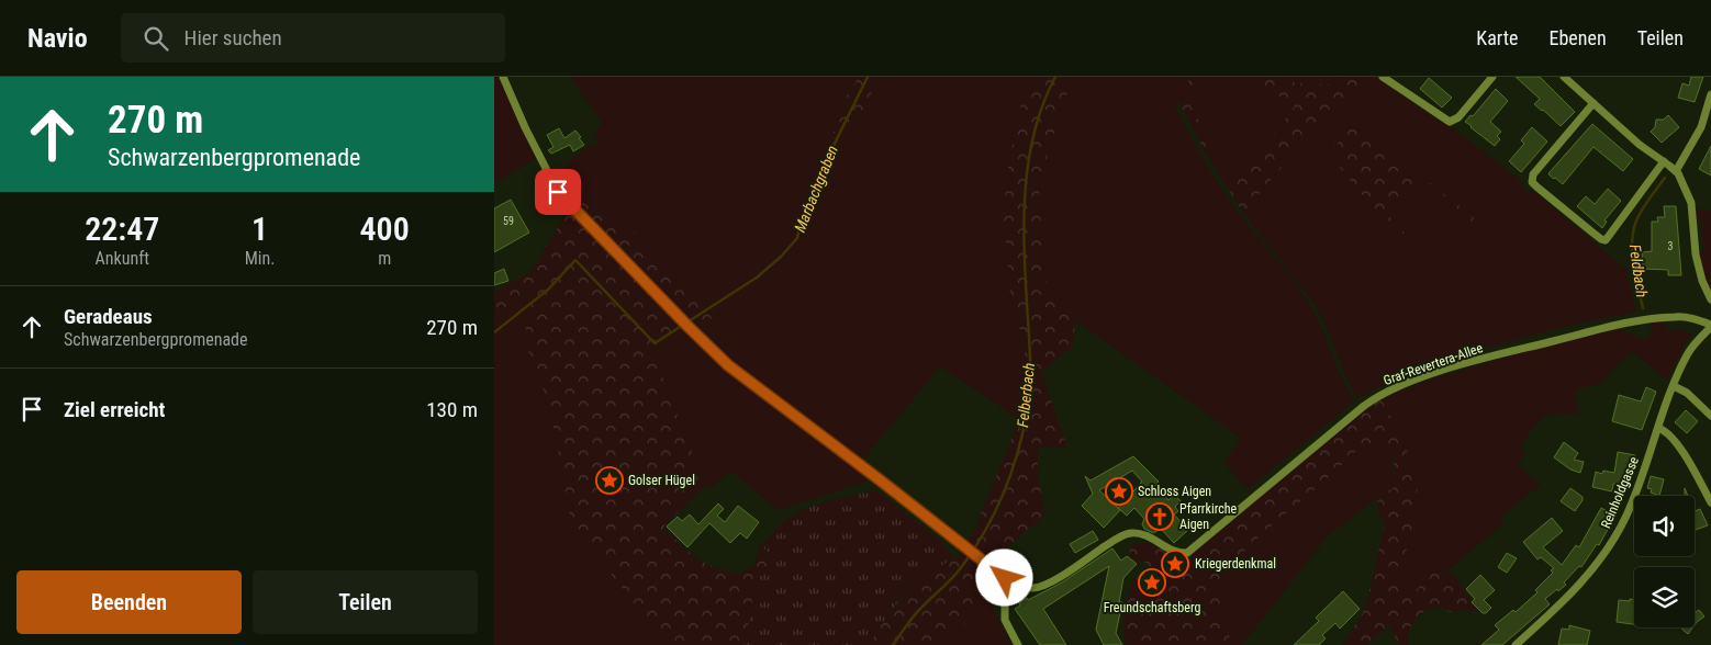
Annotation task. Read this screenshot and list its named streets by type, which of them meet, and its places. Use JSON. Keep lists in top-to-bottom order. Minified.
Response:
{"streets":{"street":["Graf-Revertera-Allee","Reinholdgasse"]},"crossings":[["Graf-Revertera-Allee","Reinholdgasse"]],"water":["Marbachgraben","Feldbach","Felberbach"],"places":{"place":["Golser Hügel","Schloss Aigen","Kriegerdenkmal","Freundschaftsberg"],"church":["Pfarrkirche Aigen"]},"house_numbers":["59","3"],"page":{"header":"Navio","search":"Hier suchen","nav":["Karte","Ebenen","Teilen"],"turn":["270 m","Schwarzenbergpromenade"],"eta":["22:47","Ankunft","1","Min.","400","m"],"list":[{"name":"Geradeaus","note":"Schwarzenbergpromenade","value":"270 m"},{"name":"Ziel erreicht","value":"130 m"}],"buttons":["Beenden","Teilen"]}}
